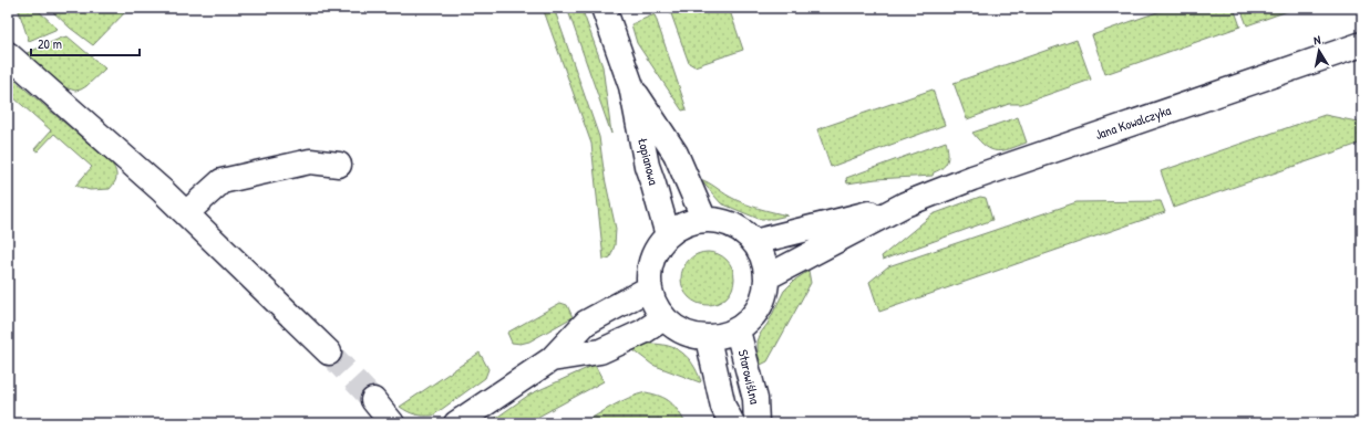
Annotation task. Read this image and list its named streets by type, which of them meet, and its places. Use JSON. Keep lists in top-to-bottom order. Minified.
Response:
{"streets":{"street":["Jana Kowalczyka","Łopianowa","Starowiślna"]},"crossings":[["Jana Kowalczyka","Łopianowa"],["Jana Kowalczyka","Starowiślna"],["Łopianowa","Starowiślna"]],"scale_bar":"20 m","north":"top"}
